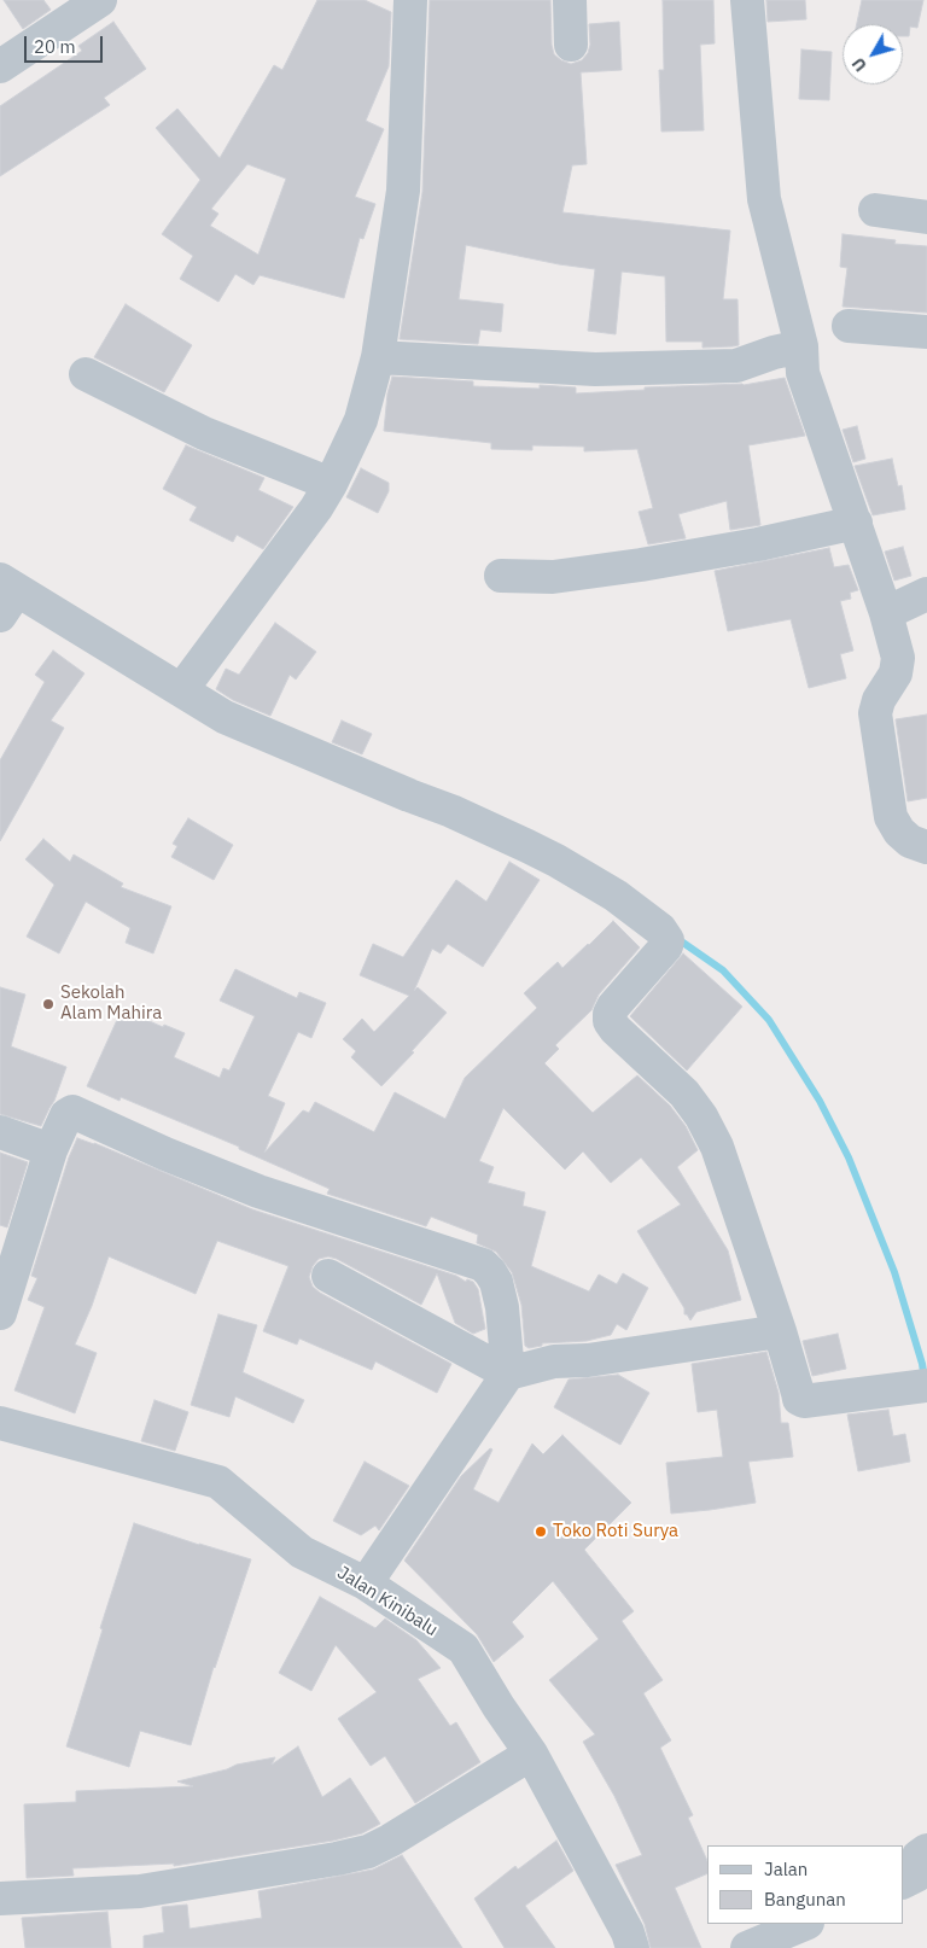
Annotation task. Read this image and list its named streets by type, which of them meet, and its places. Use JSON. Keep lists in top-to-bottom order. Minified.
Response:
{"streets":{"street":["Jalan Kinibalu"]},"places":["Sekolah Alam Mahira","Toko Roti Surya"],"legend":["Jalan","Bangunan"],"scale_bar":"20 m","north":"bottom left"}
